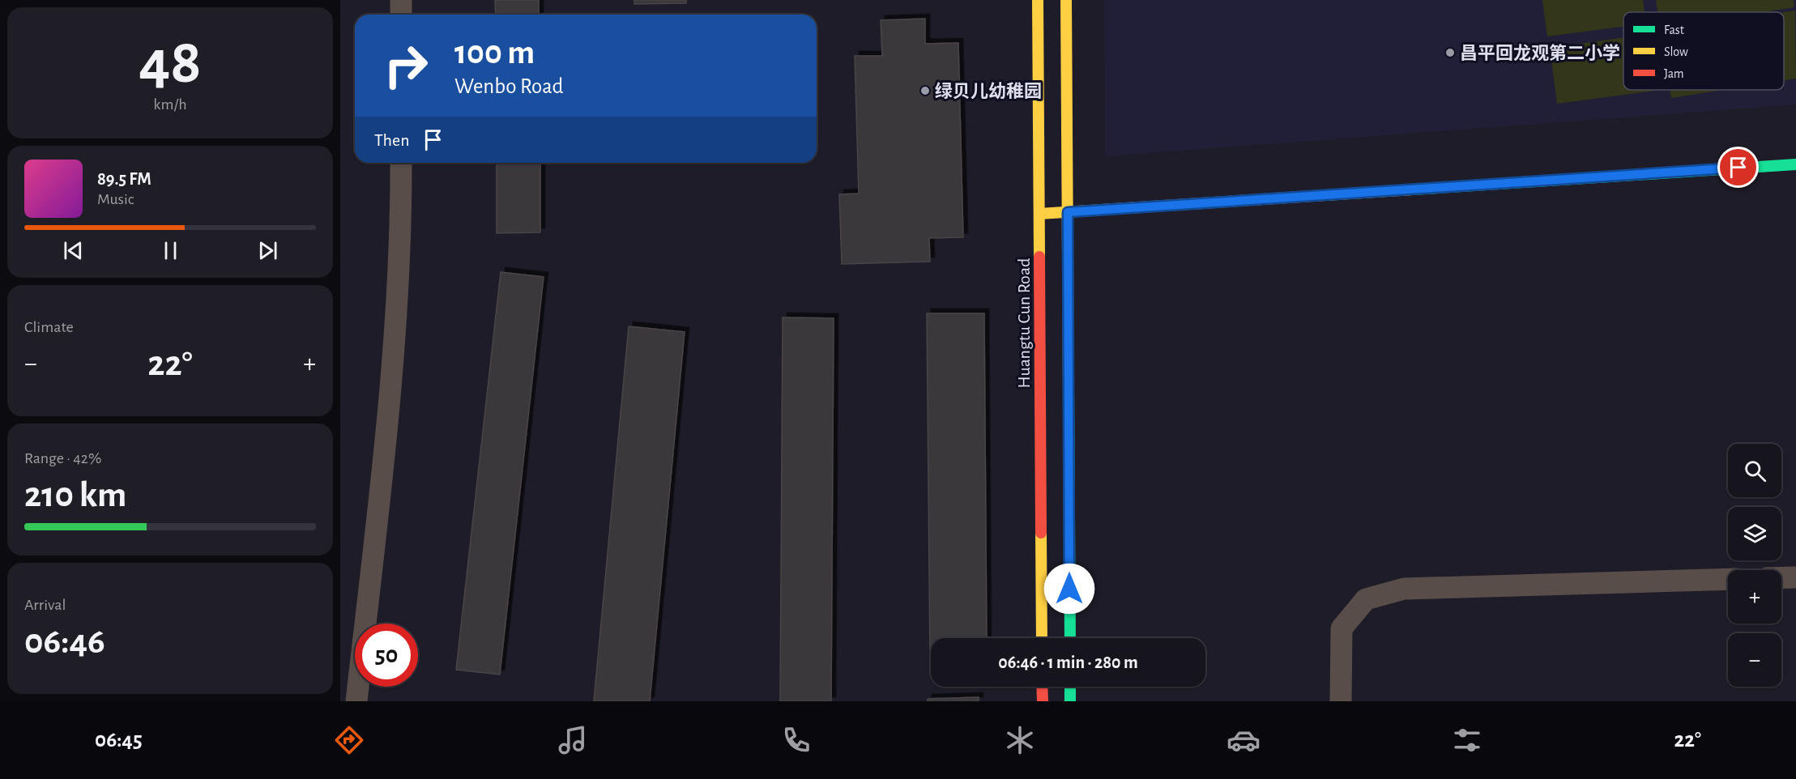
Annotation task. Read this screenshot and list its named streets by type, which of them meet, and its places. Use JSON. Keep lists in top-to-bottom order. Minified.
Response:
{"streets":{"main road":["Huangtu Cun Road"]},"places":["昌平回龙观第二小学","绿贝儿幼稚园"],"legend":["Fast","Slow","Jam"],"page":{"tile":[["48","km/h"],"Climate",["Range · 42%","210 km"],["Arrival","06:46"]],"turn":["100 m","Wenbo Road"],"then":"Then","song":["89.5 FM","Music"],"heat":["−","22°","+"],"map_buttons":["+","−"],"limit":"50","trip":"06:46 · 1 min · 280 m","tabs":["06:45","22°"]}}
